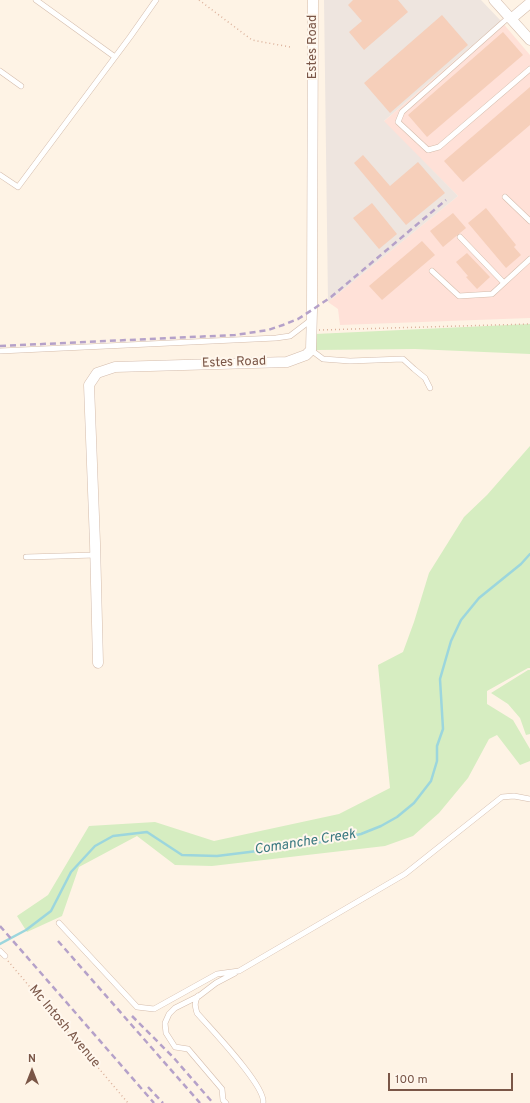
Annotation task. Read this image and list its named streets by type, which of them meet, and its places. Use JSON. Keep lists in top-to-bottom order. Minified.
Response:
{"streets":{"street":["Estes Road"],"path":["Mc Intosh Avenue"]},"water":["Comanche Creek"],"scale_bar":"100 m","north":"top"}
